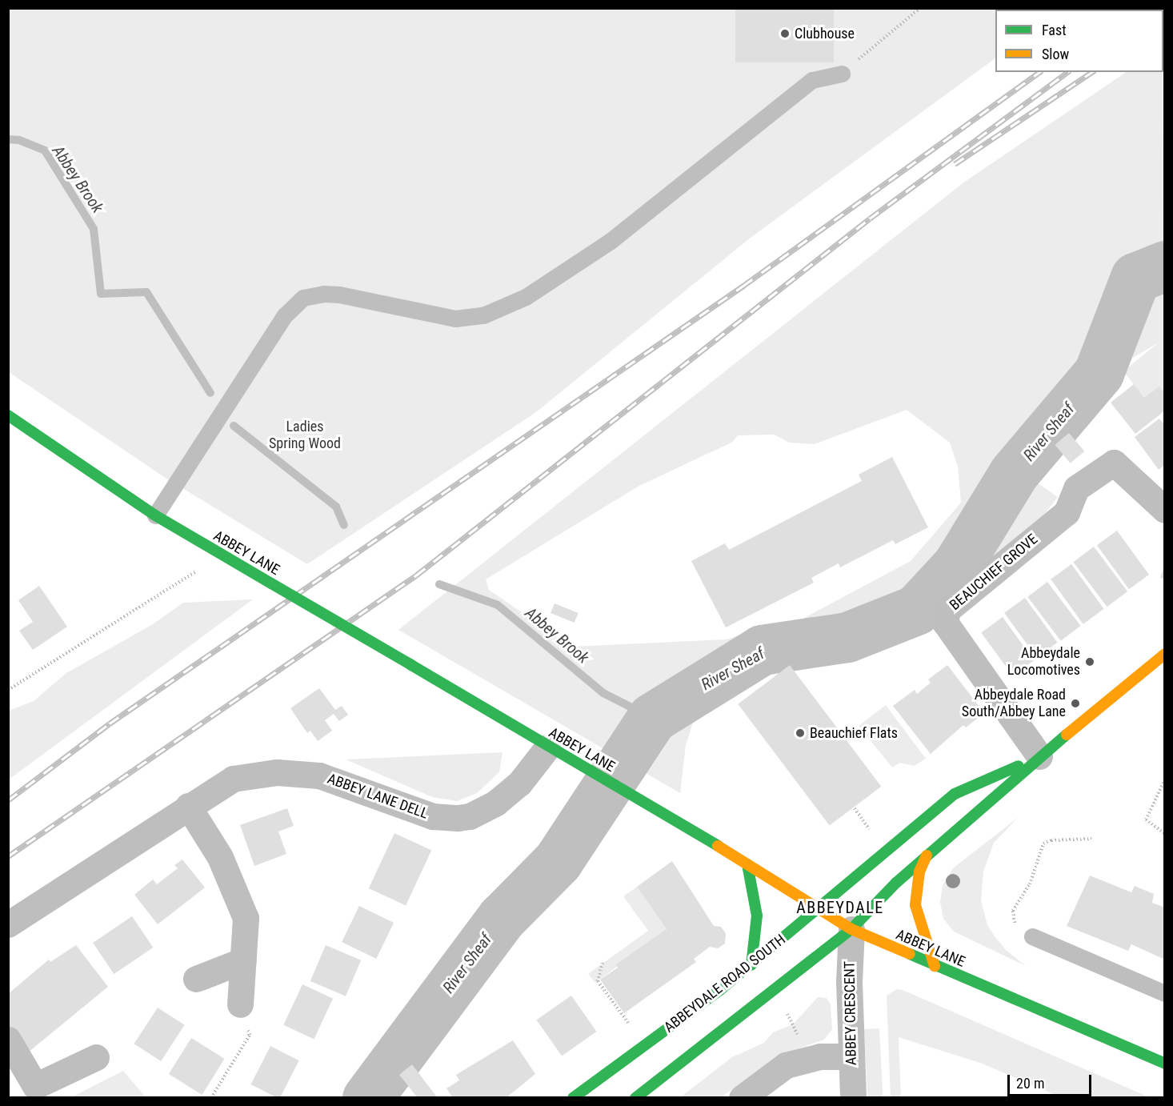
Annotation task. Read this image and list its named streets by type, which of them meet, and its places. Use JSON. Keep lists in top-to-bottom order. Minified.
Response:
{"streets":{"main road":["ABBEY LANE","ABBEYDALE ROAD SOUTH"],"street":["BEAUCHIEF GROVE","ABBEY LANE DELL","ABBEY CRESCENT"]},"crossings":[["ABBEY LANE","ABBEY LANE DELL"],["ABBEY LANE","ABBEYDALE ROAD SOUTH"],["ABBEY LANE","ABBEY CRESCENT"],["BEAUCHIEF GROVE","ABBEYDALE ROAD SOUTH"],["ABBEYDALE ROAD SOUTH","ABBEY CRESCENT"]],"districts":["ABBEYDALE"],"water":["Abbey Brook","River Sheaf"],"parks":["Ladies Spring Wood"],"places":["Clubhouse","Abbeydale Locomotives","Abbeydale Road South/Abbey Lane","Beauchief Flats"],"legend":["Fast","Slow"],"scale_bar":"20 m"}
